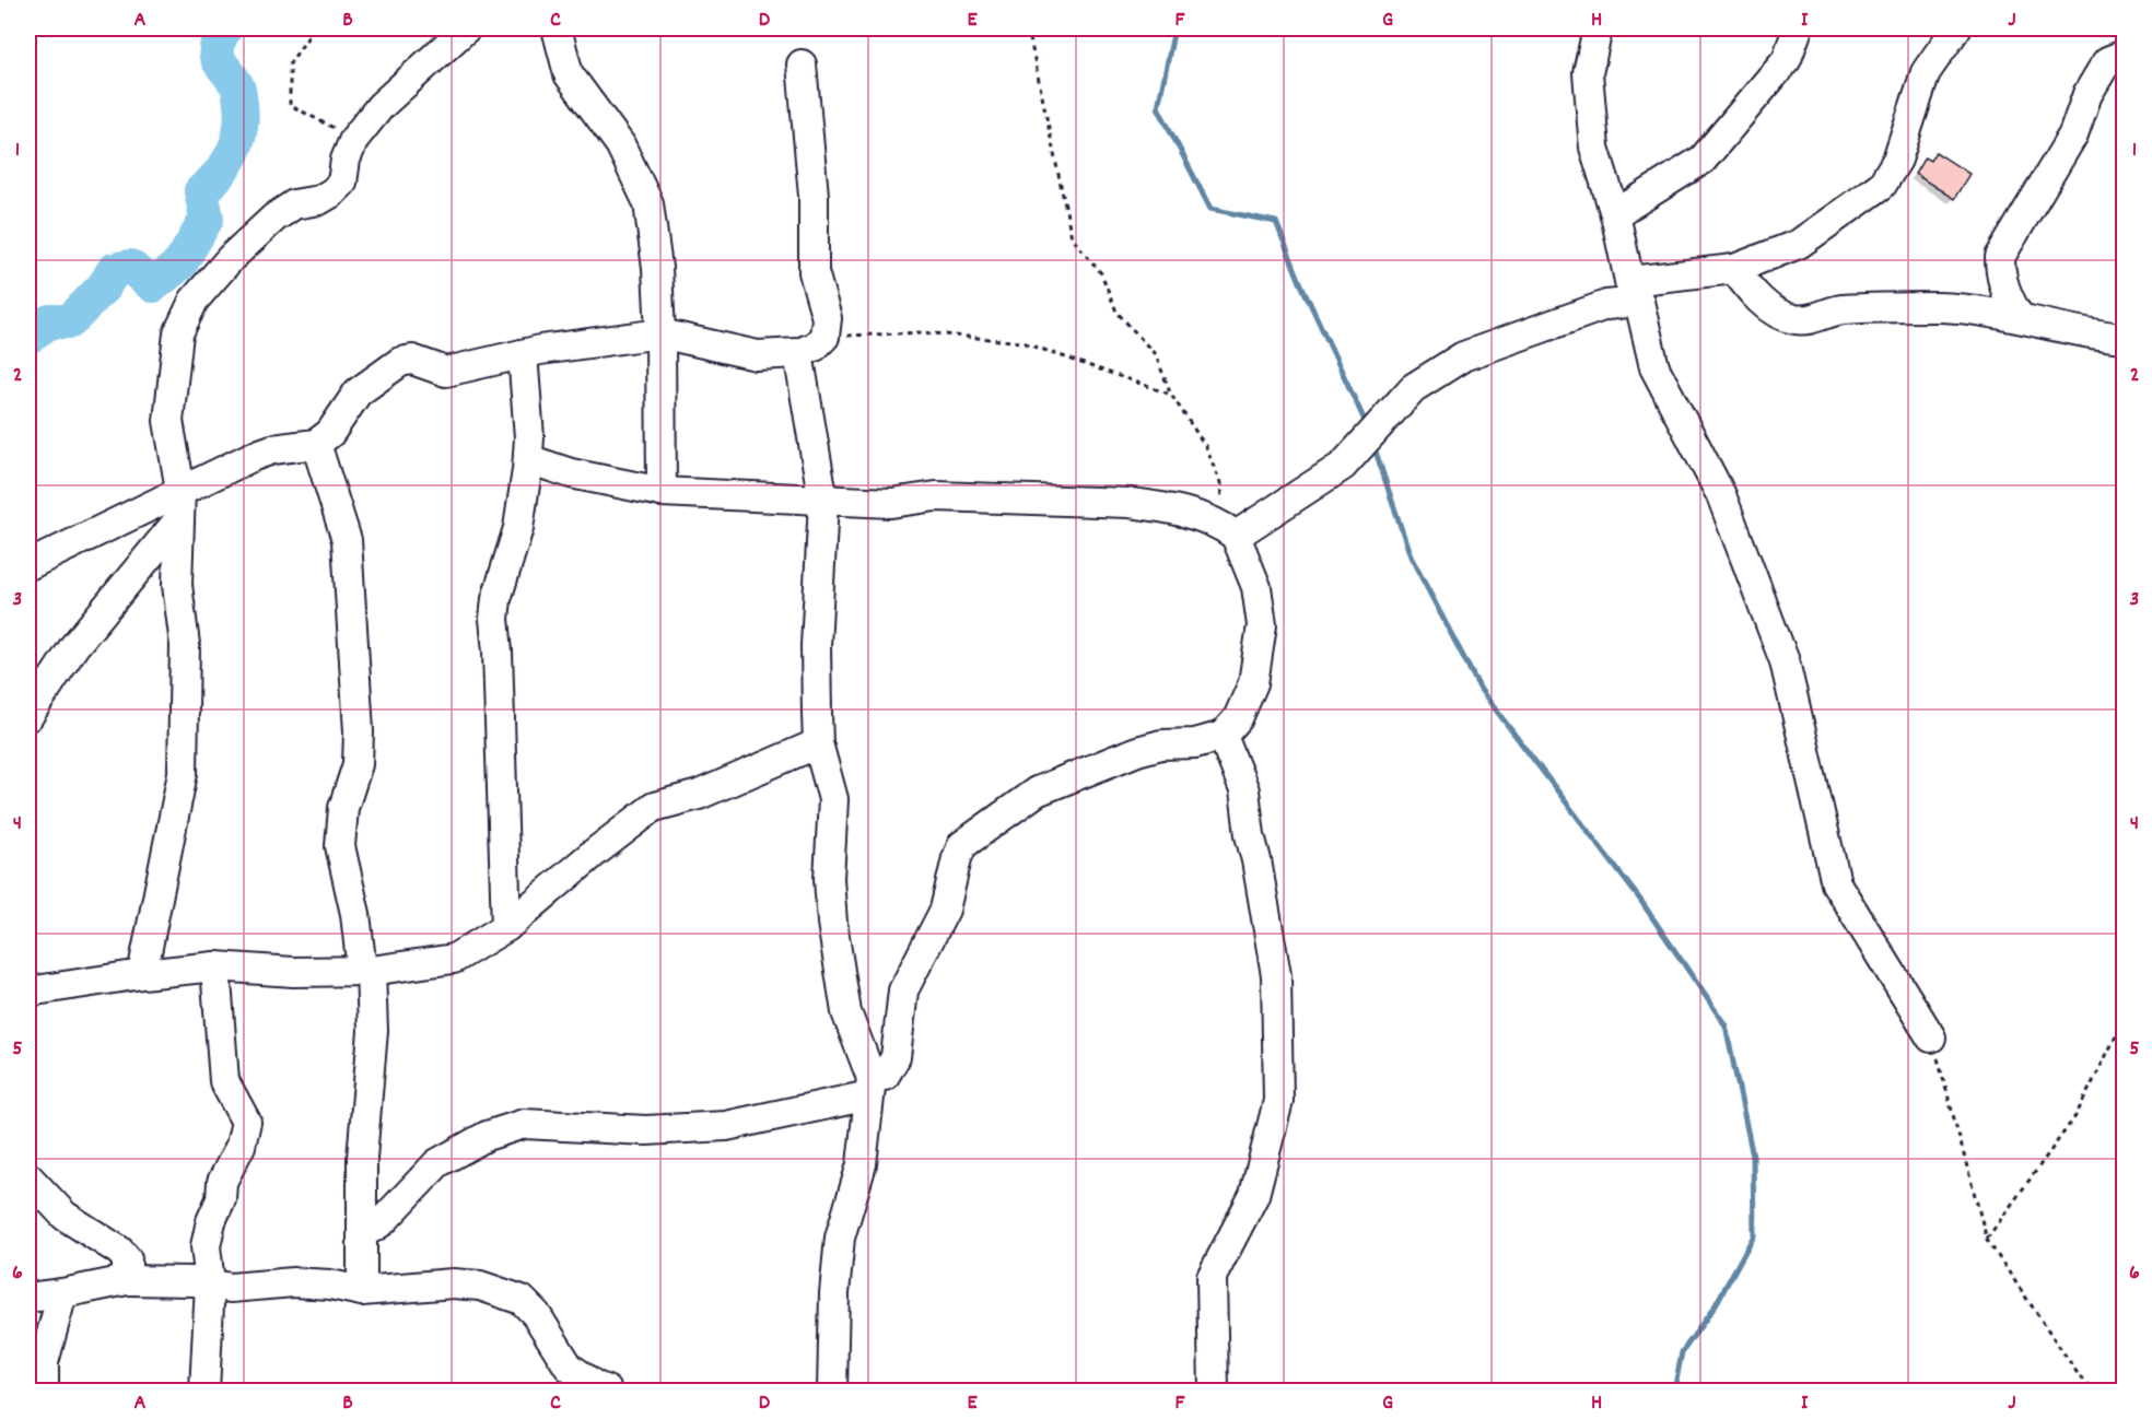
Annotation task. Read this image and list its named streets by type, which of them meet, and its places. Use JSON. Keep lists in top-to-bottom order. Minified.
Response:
{"grid":{"columns":["A","B","C","D","E","F","G","H","I","J"],"rows":["1","2","3","4","5","6"]}}
